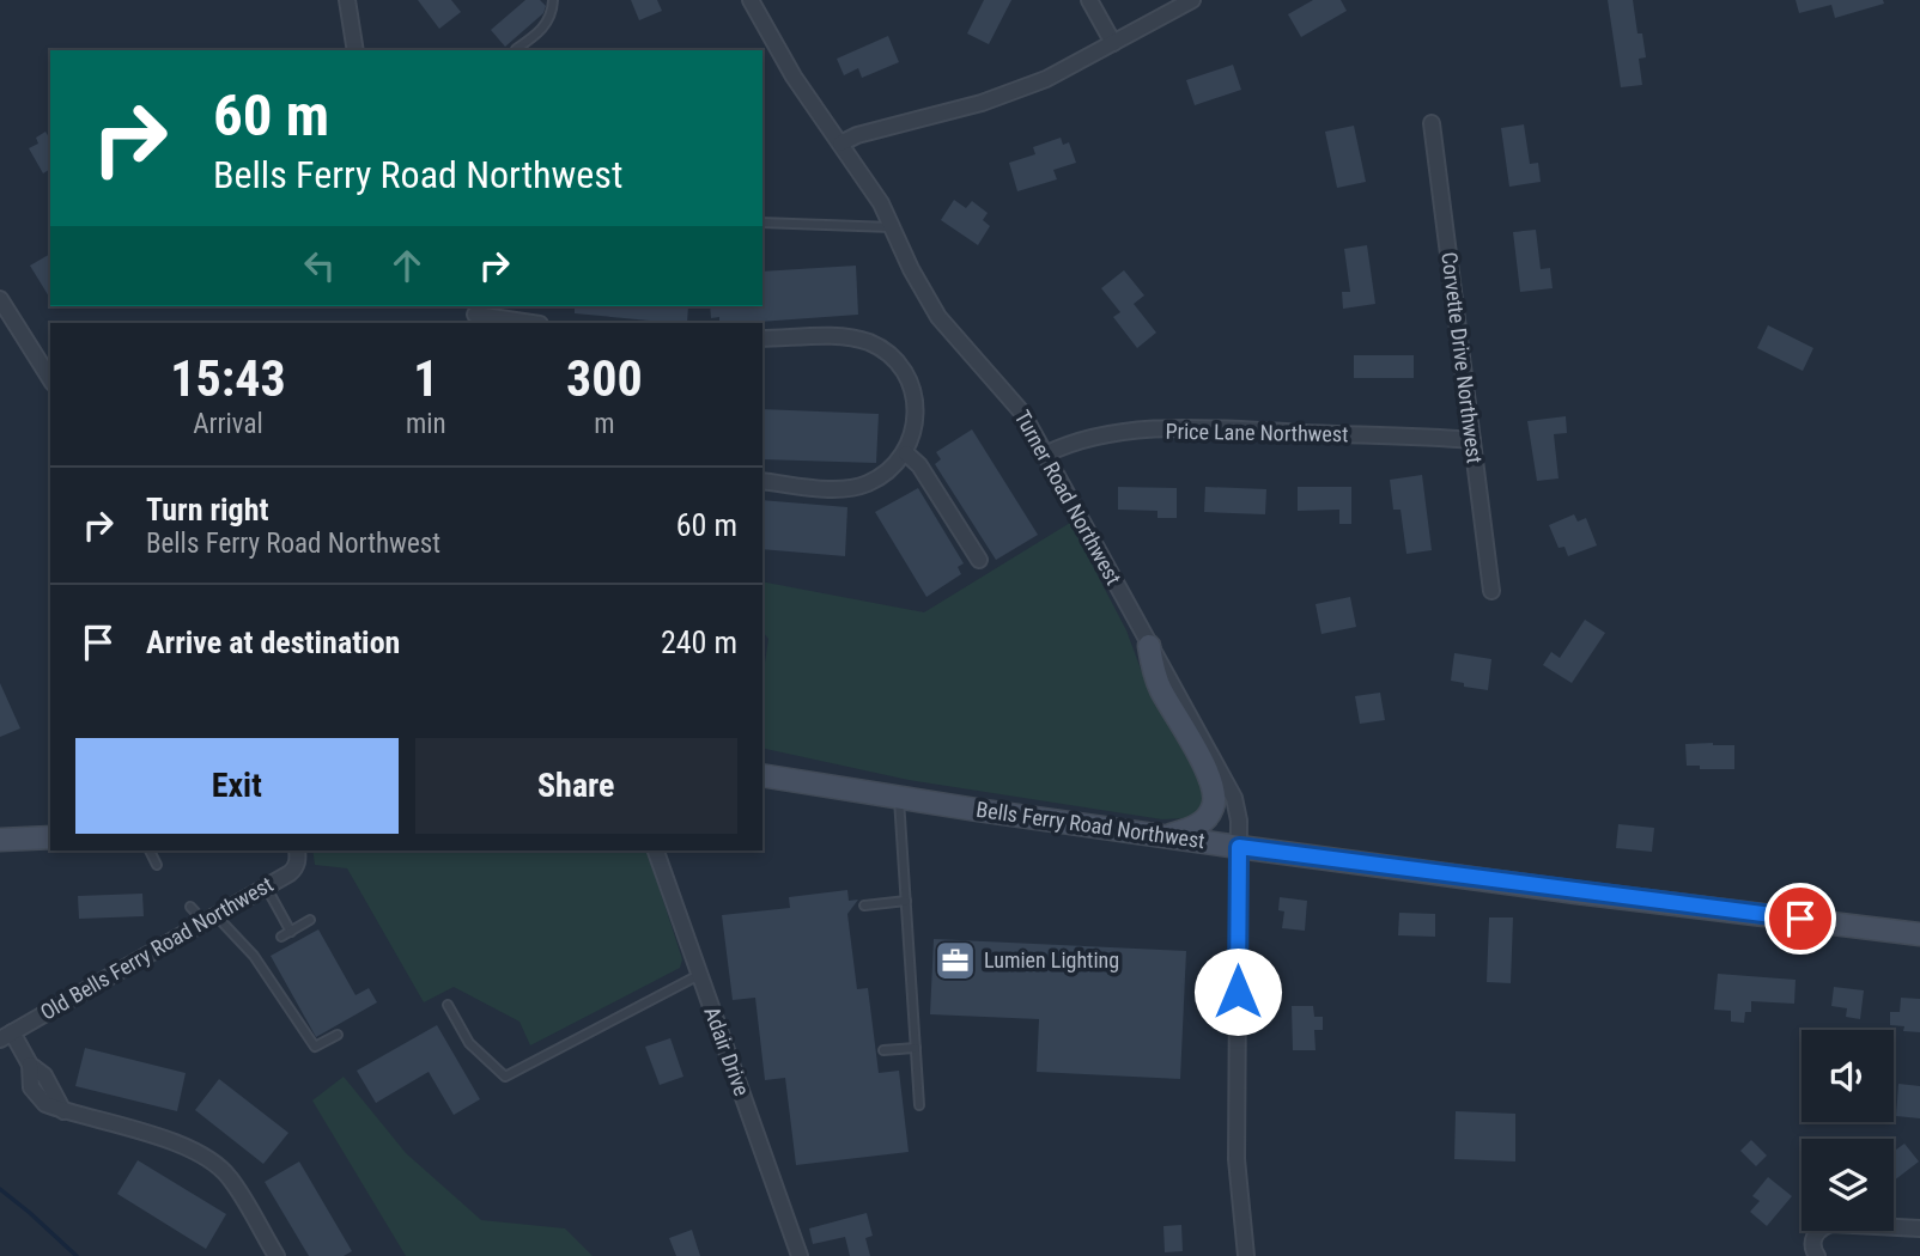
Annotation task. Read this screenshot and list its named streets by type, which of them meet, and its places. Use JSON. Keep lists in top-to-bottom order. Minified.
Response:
{"streets":{"main road":["Bells Ferry Road Northwest"],"street":["Corvette Drive Northwest","Price Lane Northwest","Turner Road Northwest","Old Bells Ferry Road Northwest","Adair Drive"]},"crossings":[["Corvette Drive Northwest","Price Lane Northwest"],["Price Lane Northwest","Turner Road Northwest"],["Turner Road Northwest","Bells Ferry Road Northwest"]],"places":{"office":["Lumien Lighting"]},"page":{"turn":["60 m","Bells Ferry Road Northwest"],"eta":["15:43","Arrival","1","min","300","m"],"list":[{"name":"Turn right","note":"Bells Ferry Road Northwest","value":"60 m"},{"name":"Arrive at destination","value":"240 m"}],"buttons":["Exit","Share"]}}
